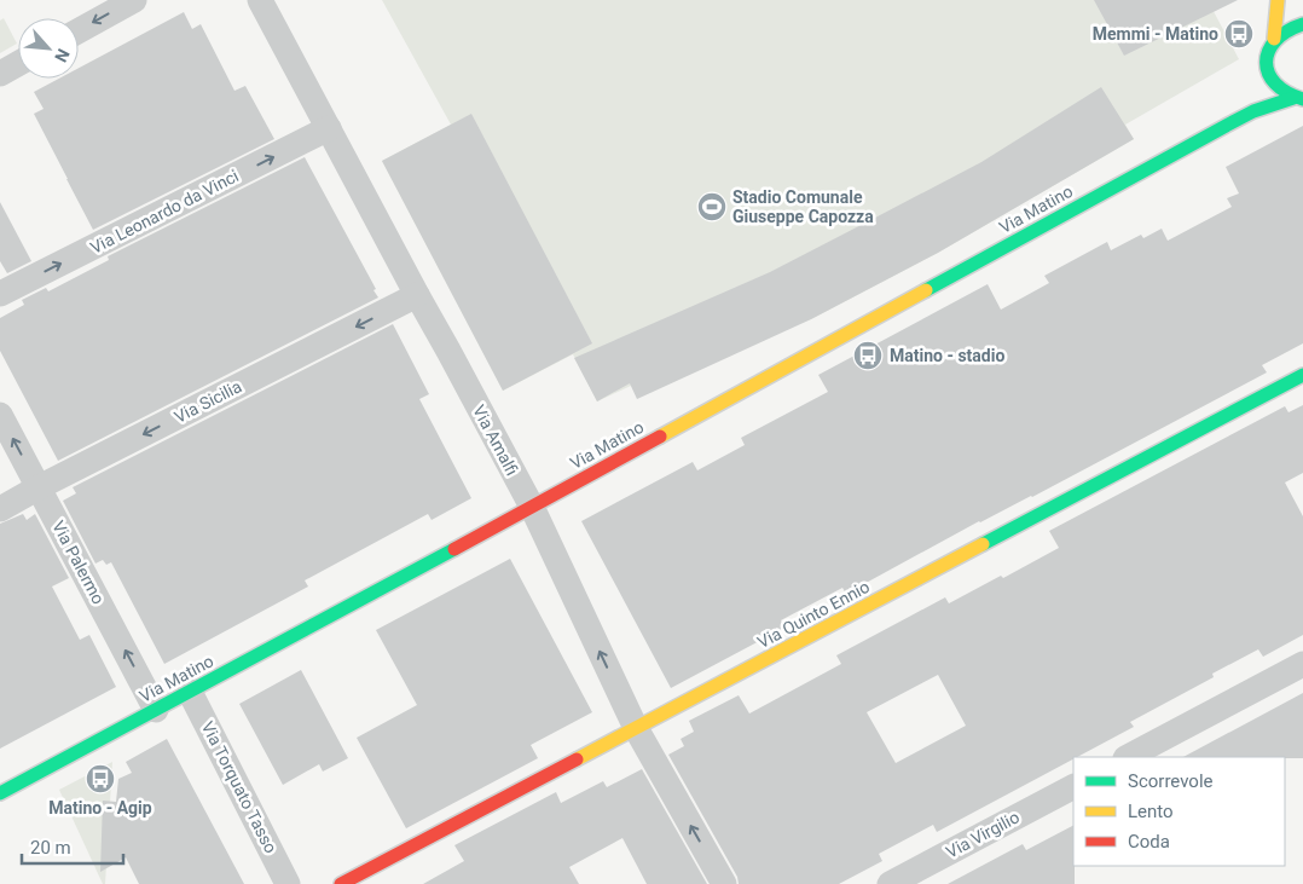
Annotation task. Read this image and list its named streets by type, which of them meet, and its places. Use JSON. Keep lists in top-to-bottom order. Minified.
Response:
{"streets":{"street":["Via Matino","Via Leonardo da Vinci","Via Sicilia","Via Amalfi","Via Palermo","Via Quinto Ennio","Via Torquato Tasso","Via Virgilio"]},"crossings":[["Via Matino","Via Amalfi"],["Via Matino","Via Palermo"],["Via Matino","Via Torquato Tasso"],["Via Leonardo da Vinci","Via Amalfi"],["Via Sicilia","Via Amalfi"],["Via Sicilia","Via Palermo"],["Via Amalfi","Via Quinto Ennio"]],"one_way":["Via Leonardo da Vinci","Via Sicilia","Via Amalfi","Via Palermo"],"places":{"bus stop":["Memmi - Matino","Matino - stadio","Matino - Agip"],"sports":["Stadio Comunale Giuseppe Capozza"]},"legend":["Scorrevole","Lento","Coda"],"scale_bar":"20 m","north":"bottom right"}
